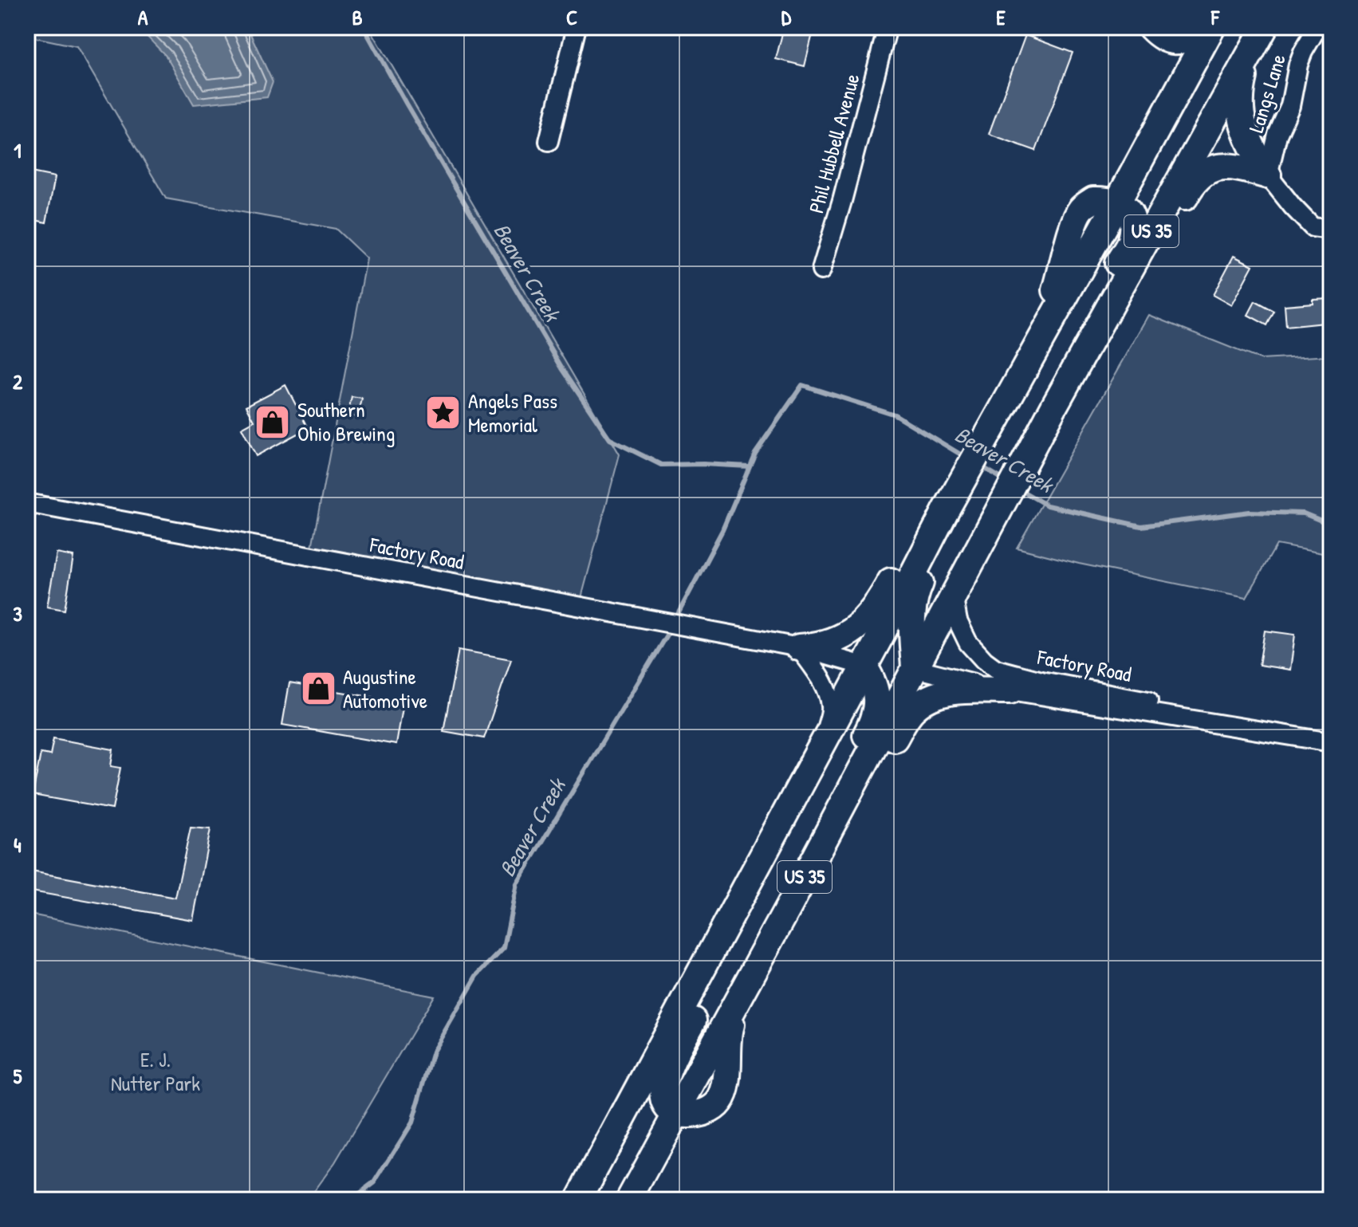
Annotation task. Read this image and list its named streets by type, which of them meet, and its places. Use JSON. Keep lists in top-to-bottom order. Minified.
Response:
{"streets":{"highway":["US 35"],"street":["Langs Lane","Phil Hubbell Avenue","Factory Road"]},"crossings":[["US 35","Factory Road"]],"water":["Beaver Creek"],"parks":["E. J. Nutter Park"],"places":{"place":["Angels Pass Memorial"],"shop":["Southern Ohio Brewing","Augustine Automotive"]},"grid":{"columns":["A","B","C","D","E","F"],"rows":["1","2","3","4","5"]}}
